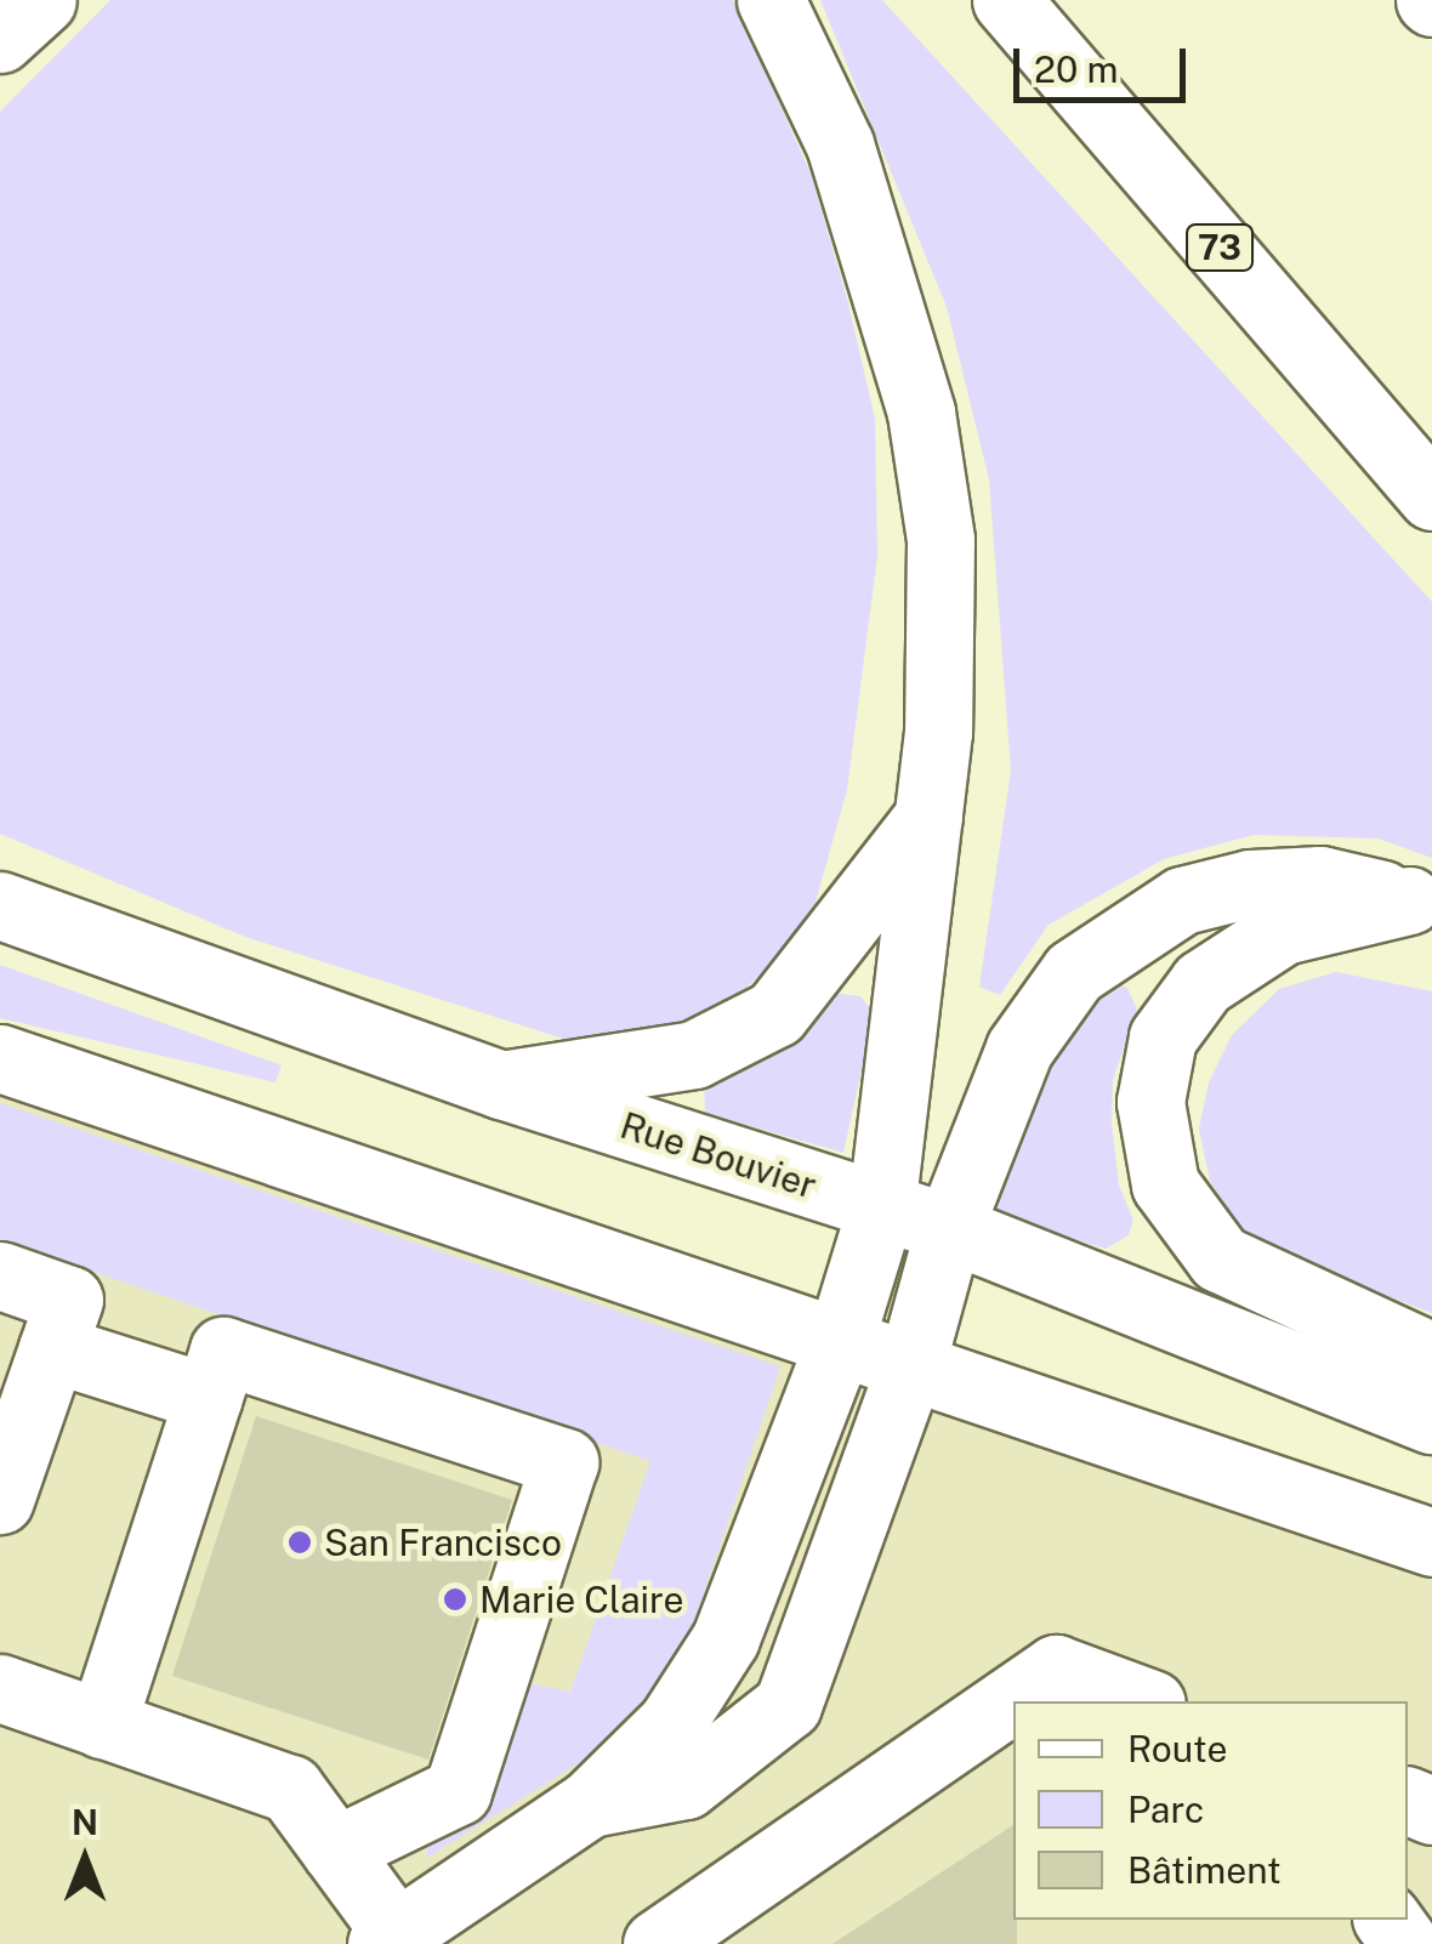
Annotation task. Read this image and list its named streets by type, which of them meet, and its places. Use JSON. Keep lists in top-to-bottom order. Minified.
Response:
{"streets":{"main road":["73","Rue Bouvier"]},"places":["San Francisco","Marie Claire"],"legend":["Route","Parc","Bâtiment"],"scale_bar":"20 m","north":"top"}
